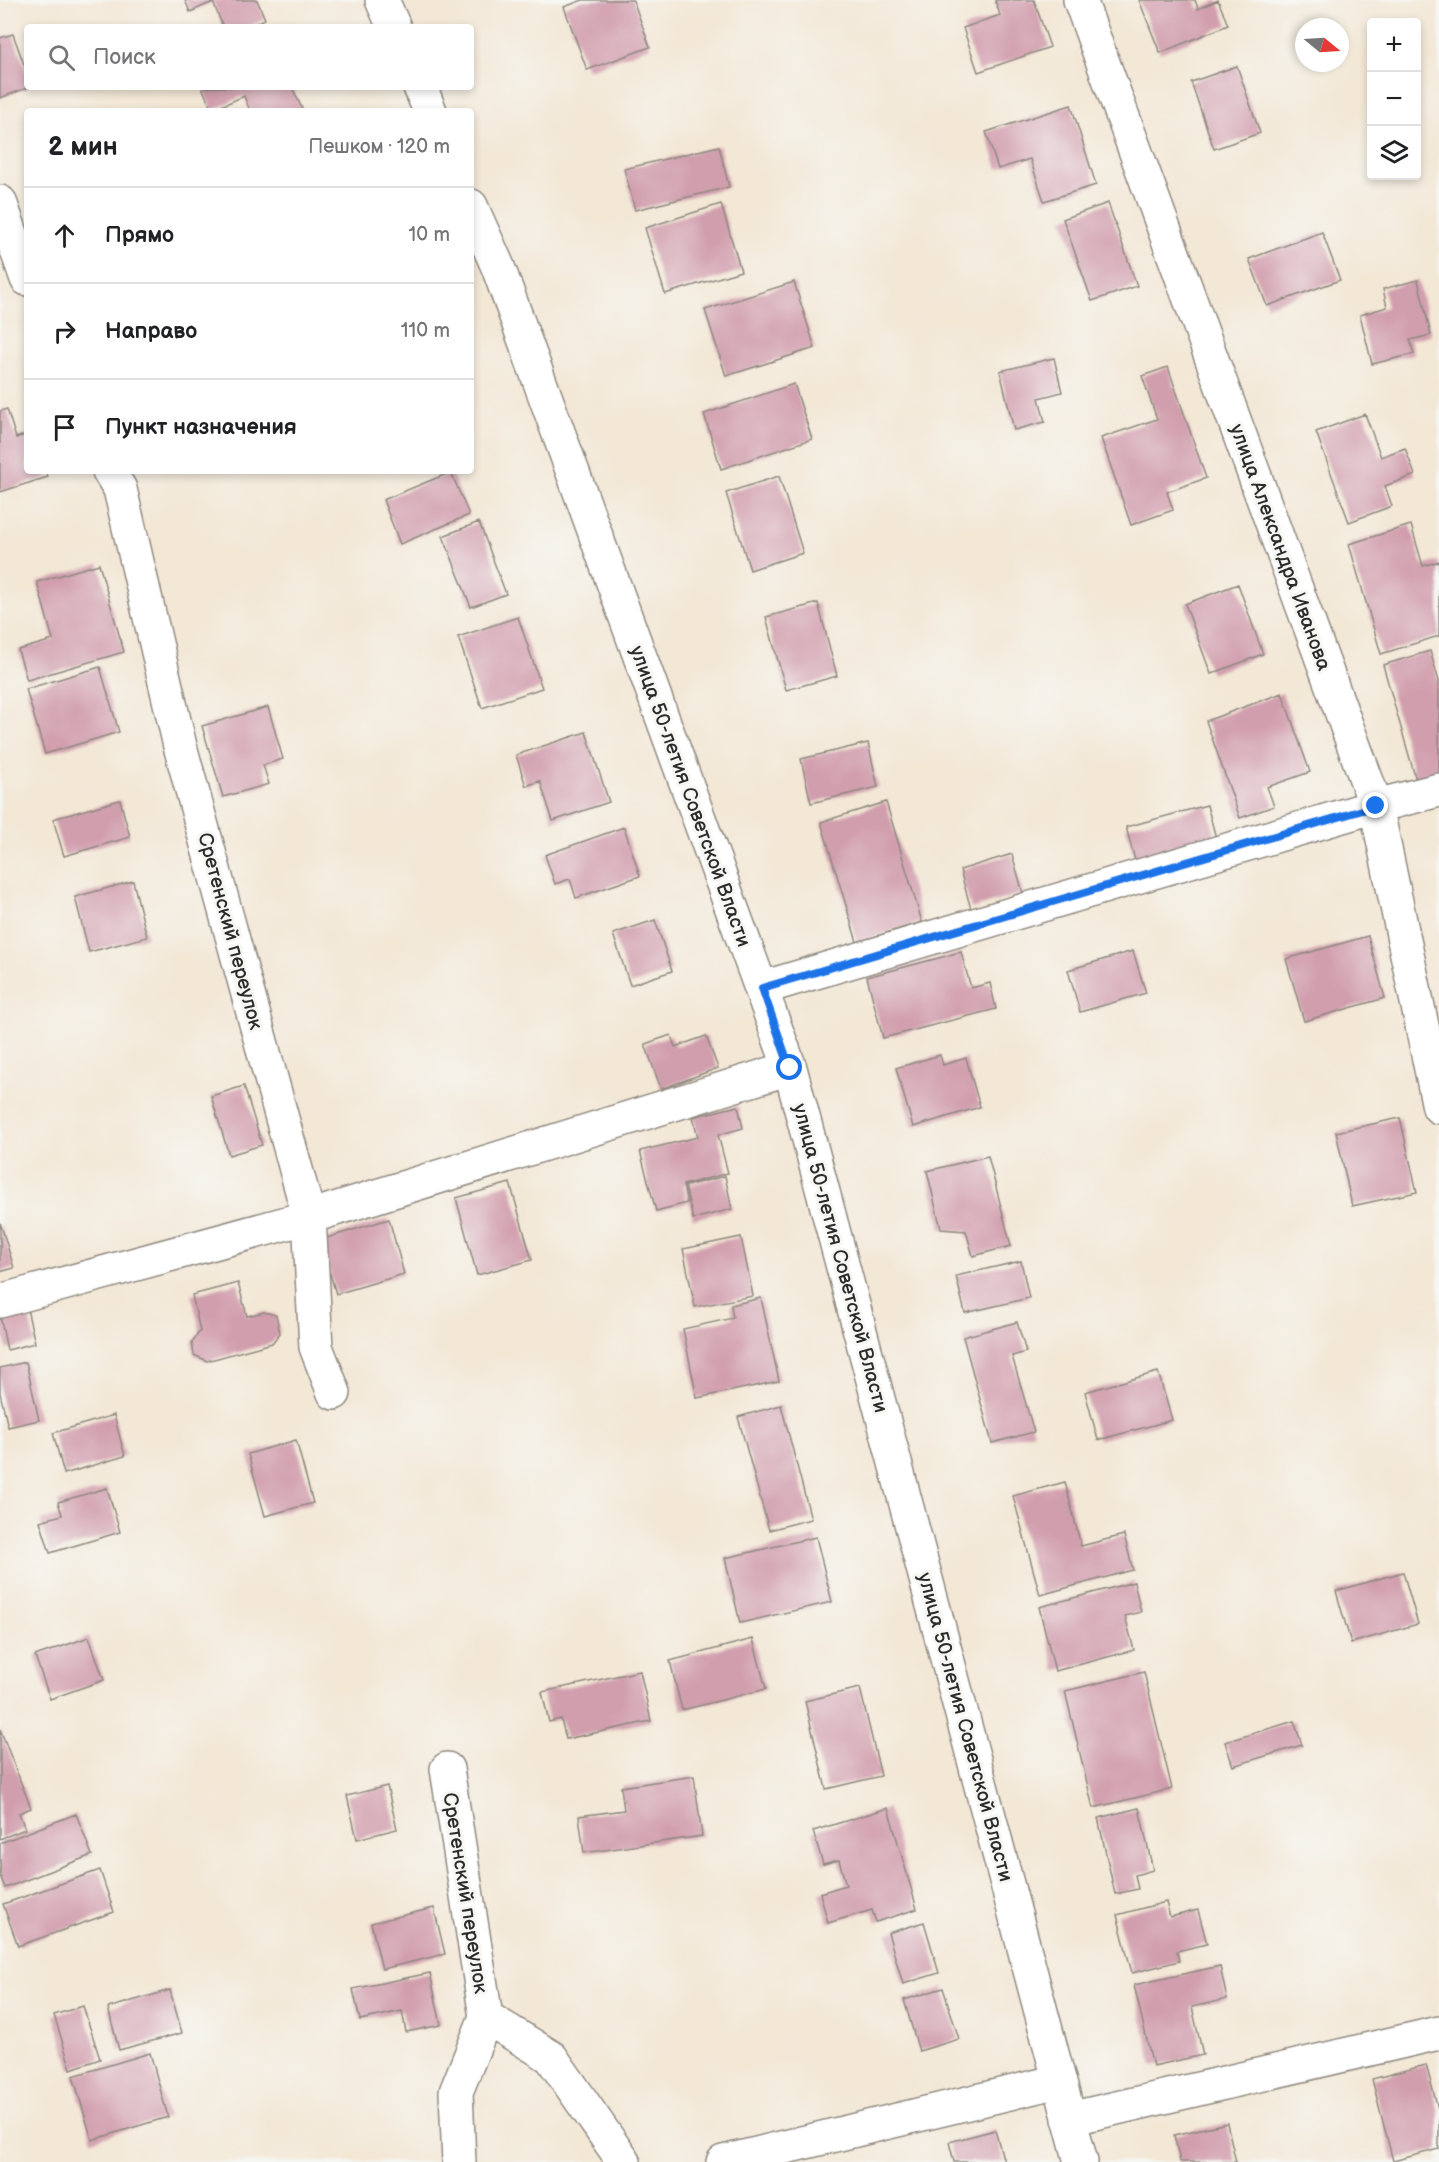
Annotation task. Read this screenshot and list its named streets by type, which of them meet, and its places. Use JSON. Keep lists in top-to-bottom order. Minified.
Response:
{"streets":{"street":["улица Александра Иванова","улица 50-летия Советской Власти","Сретенский переулок"]},"north":"right","page":{"map_buttons":["+","−"],"search":"Поиск","heading":["2 мин","Пешком · 120 m"],"list":[["Прямо","10 m"],["Направо","110 m"],"Пункт назначения"]}}
